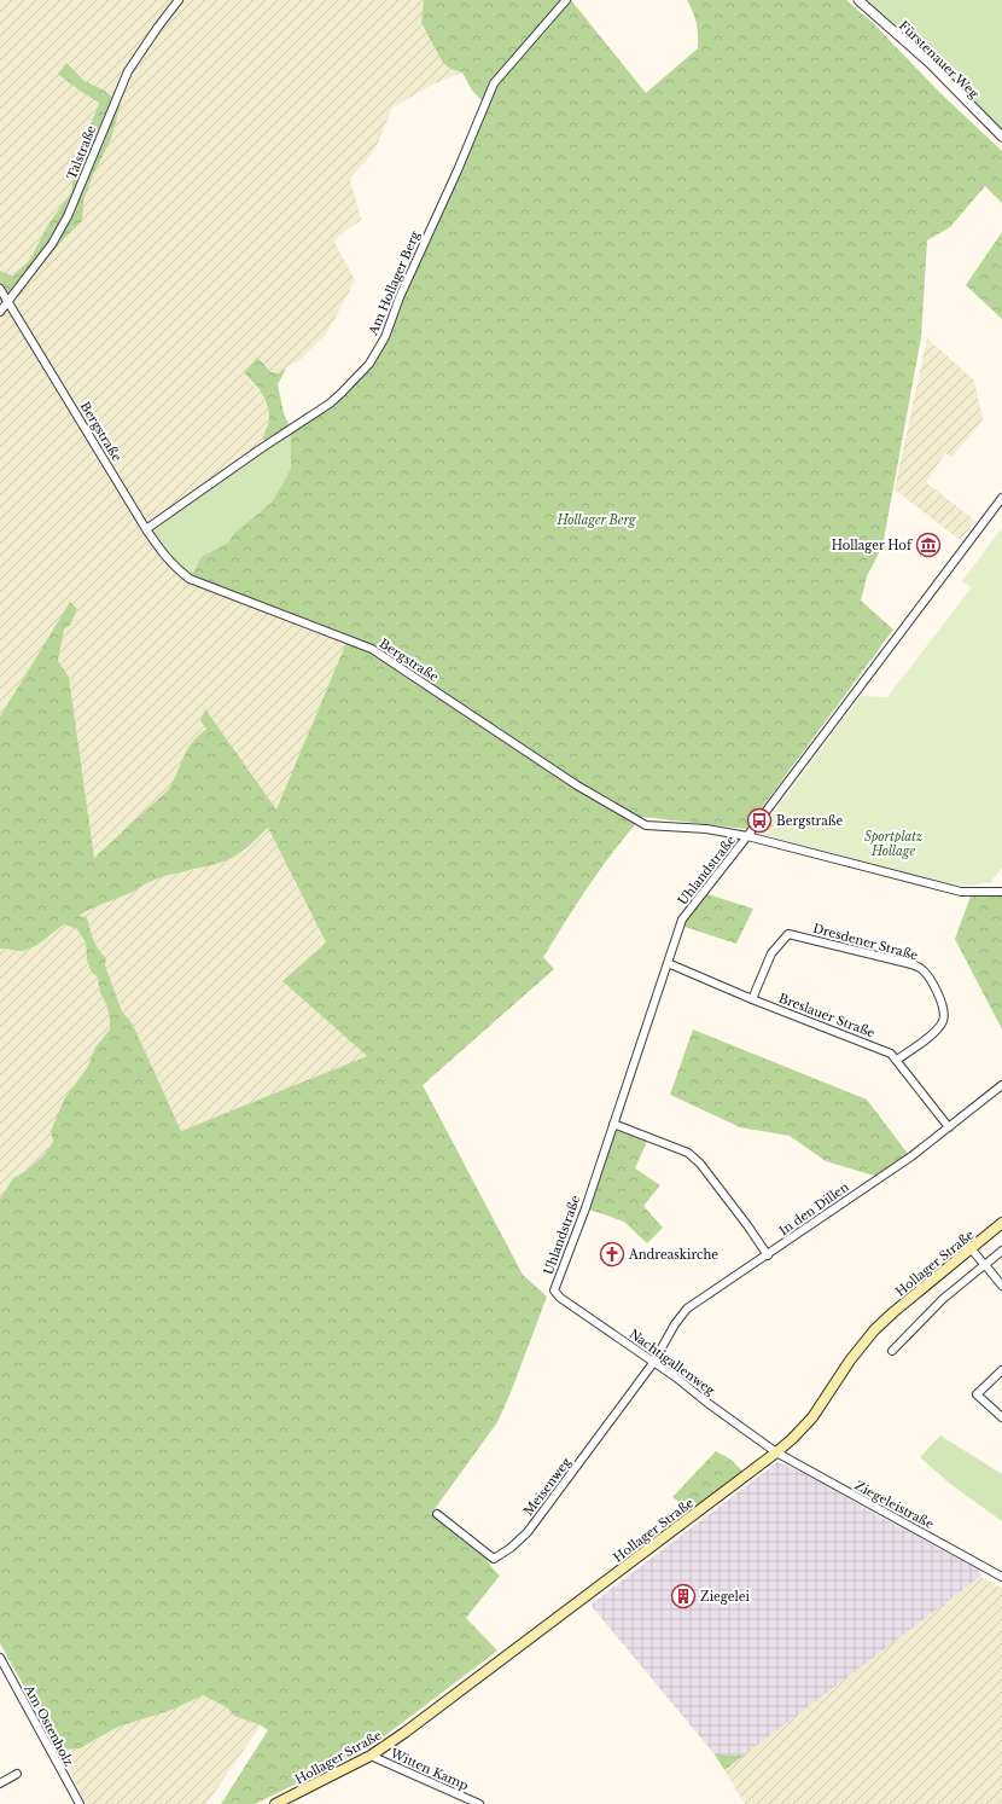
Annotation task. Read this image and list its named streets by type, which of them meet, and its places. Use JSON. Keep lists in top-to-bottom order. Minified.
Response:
{"streets":{"main road":["Hollager Straße"],"street":["Fürstenauer Weg","Talstraße","Am Hollager Berg","Bergstraße","Uhlandstraße","Dresdener Straße","Breslauer Straße","In den Dillen","Nachtigallenweg","Meisenweg","Ziegeleistraße","Am Ostenholz","Witten Kamp"]},"crossings":[["Talstraße","Bergstraße"],["Am Hollager Berg","Bergstraße"],["Bergstraße","Uhlandstraße"],["Uhlandstraße","Breslauer Straße"],["Uhlandstraße","Nachtigallenweg"],["Dresdener Straße","Breslauer Straße"],["Breslauer Straße","In den Dillen"],["In den Dillen","Nachtigallenweg"],["In den Dillen","Meisenweg"],["Hollager Straße","Nachtigallenweg"],["Hollager Straße","Ziegeleistraße"],["Hollager Straße","Witten Kamp"],["Nachtigallenweg","Meisenweg"],["Nachtigallenweg","Ziegeleistraße"]],"parks":["Hollager Berg","Sportplatz Hollage"],"places":{"museum":["Hollager Hof"],"bus stop":["Bergstraße"],"church":["Andreaskirche"],"building":["Ziegelei"]}}
